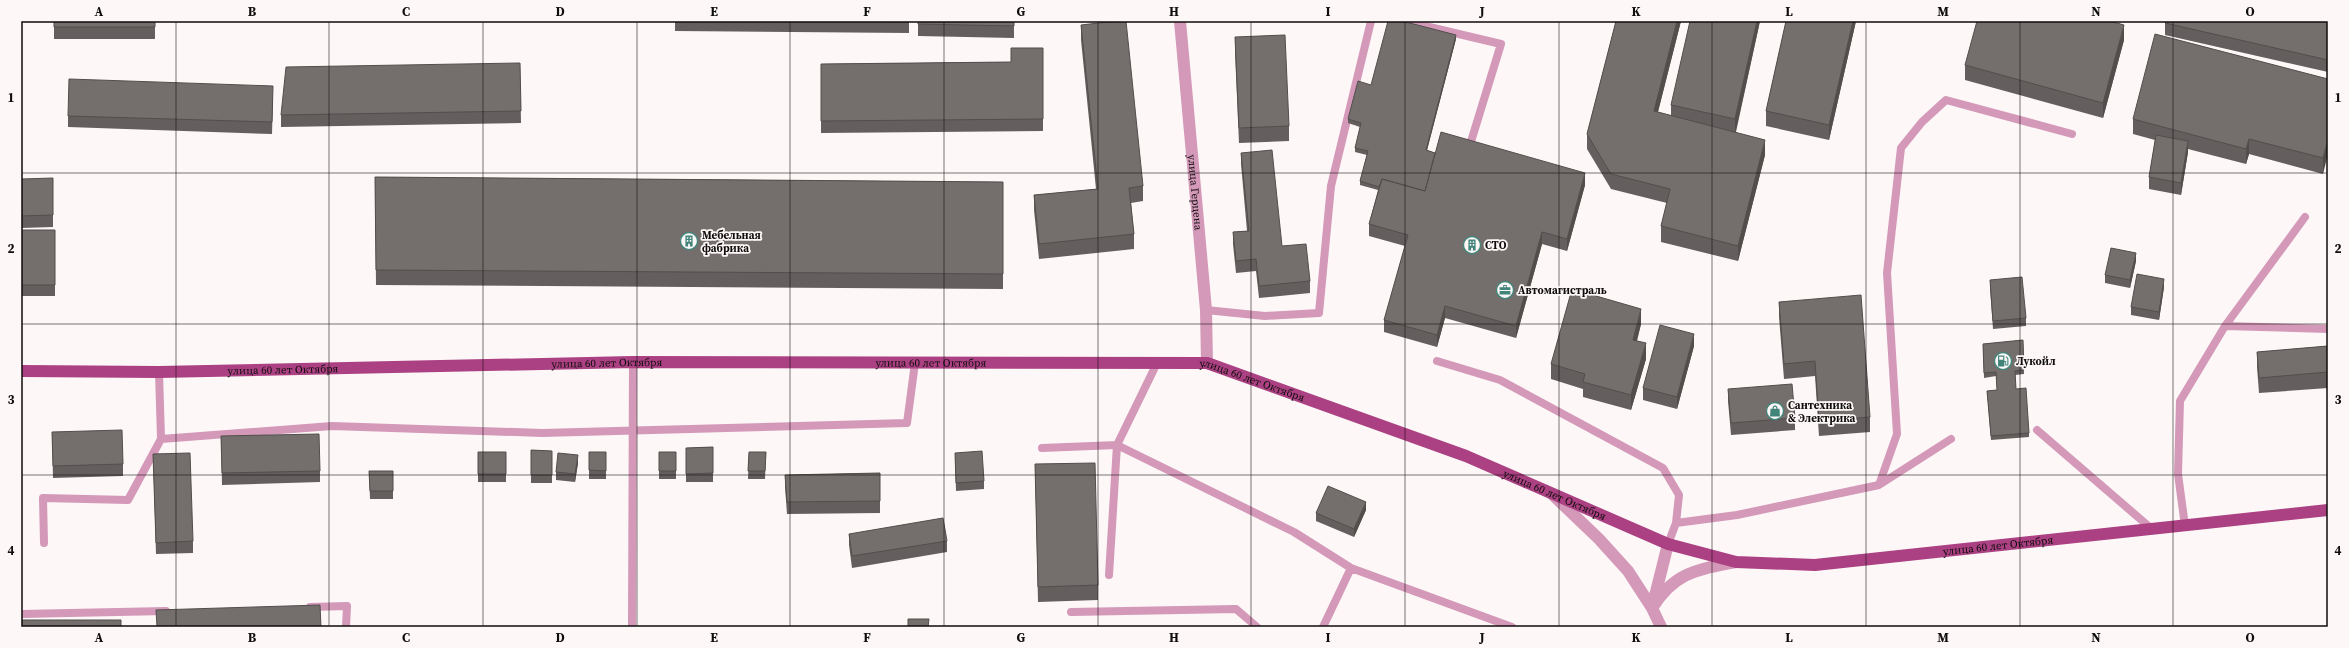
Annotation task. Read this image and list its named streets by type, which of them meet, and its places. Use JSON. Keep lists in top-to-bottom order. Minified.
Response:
{"streets":{"main road":["улица 60 лет Октября"],"street":["улица Герцена"]},"crossings":[["улица Герцена","улица 60 лет Октября"]],"places":{"building":["Мебельная фабрика","СТО"],"office":["Автомагистраль"],"fuel station":["Лукойл"],"shop":["Сантехника & Электрика"]},"grid":{"columns":["A","B","C","D","E","F","G","H","I","J","K","L","M","N","O"],"rows":["1","2","3","4"]}}
